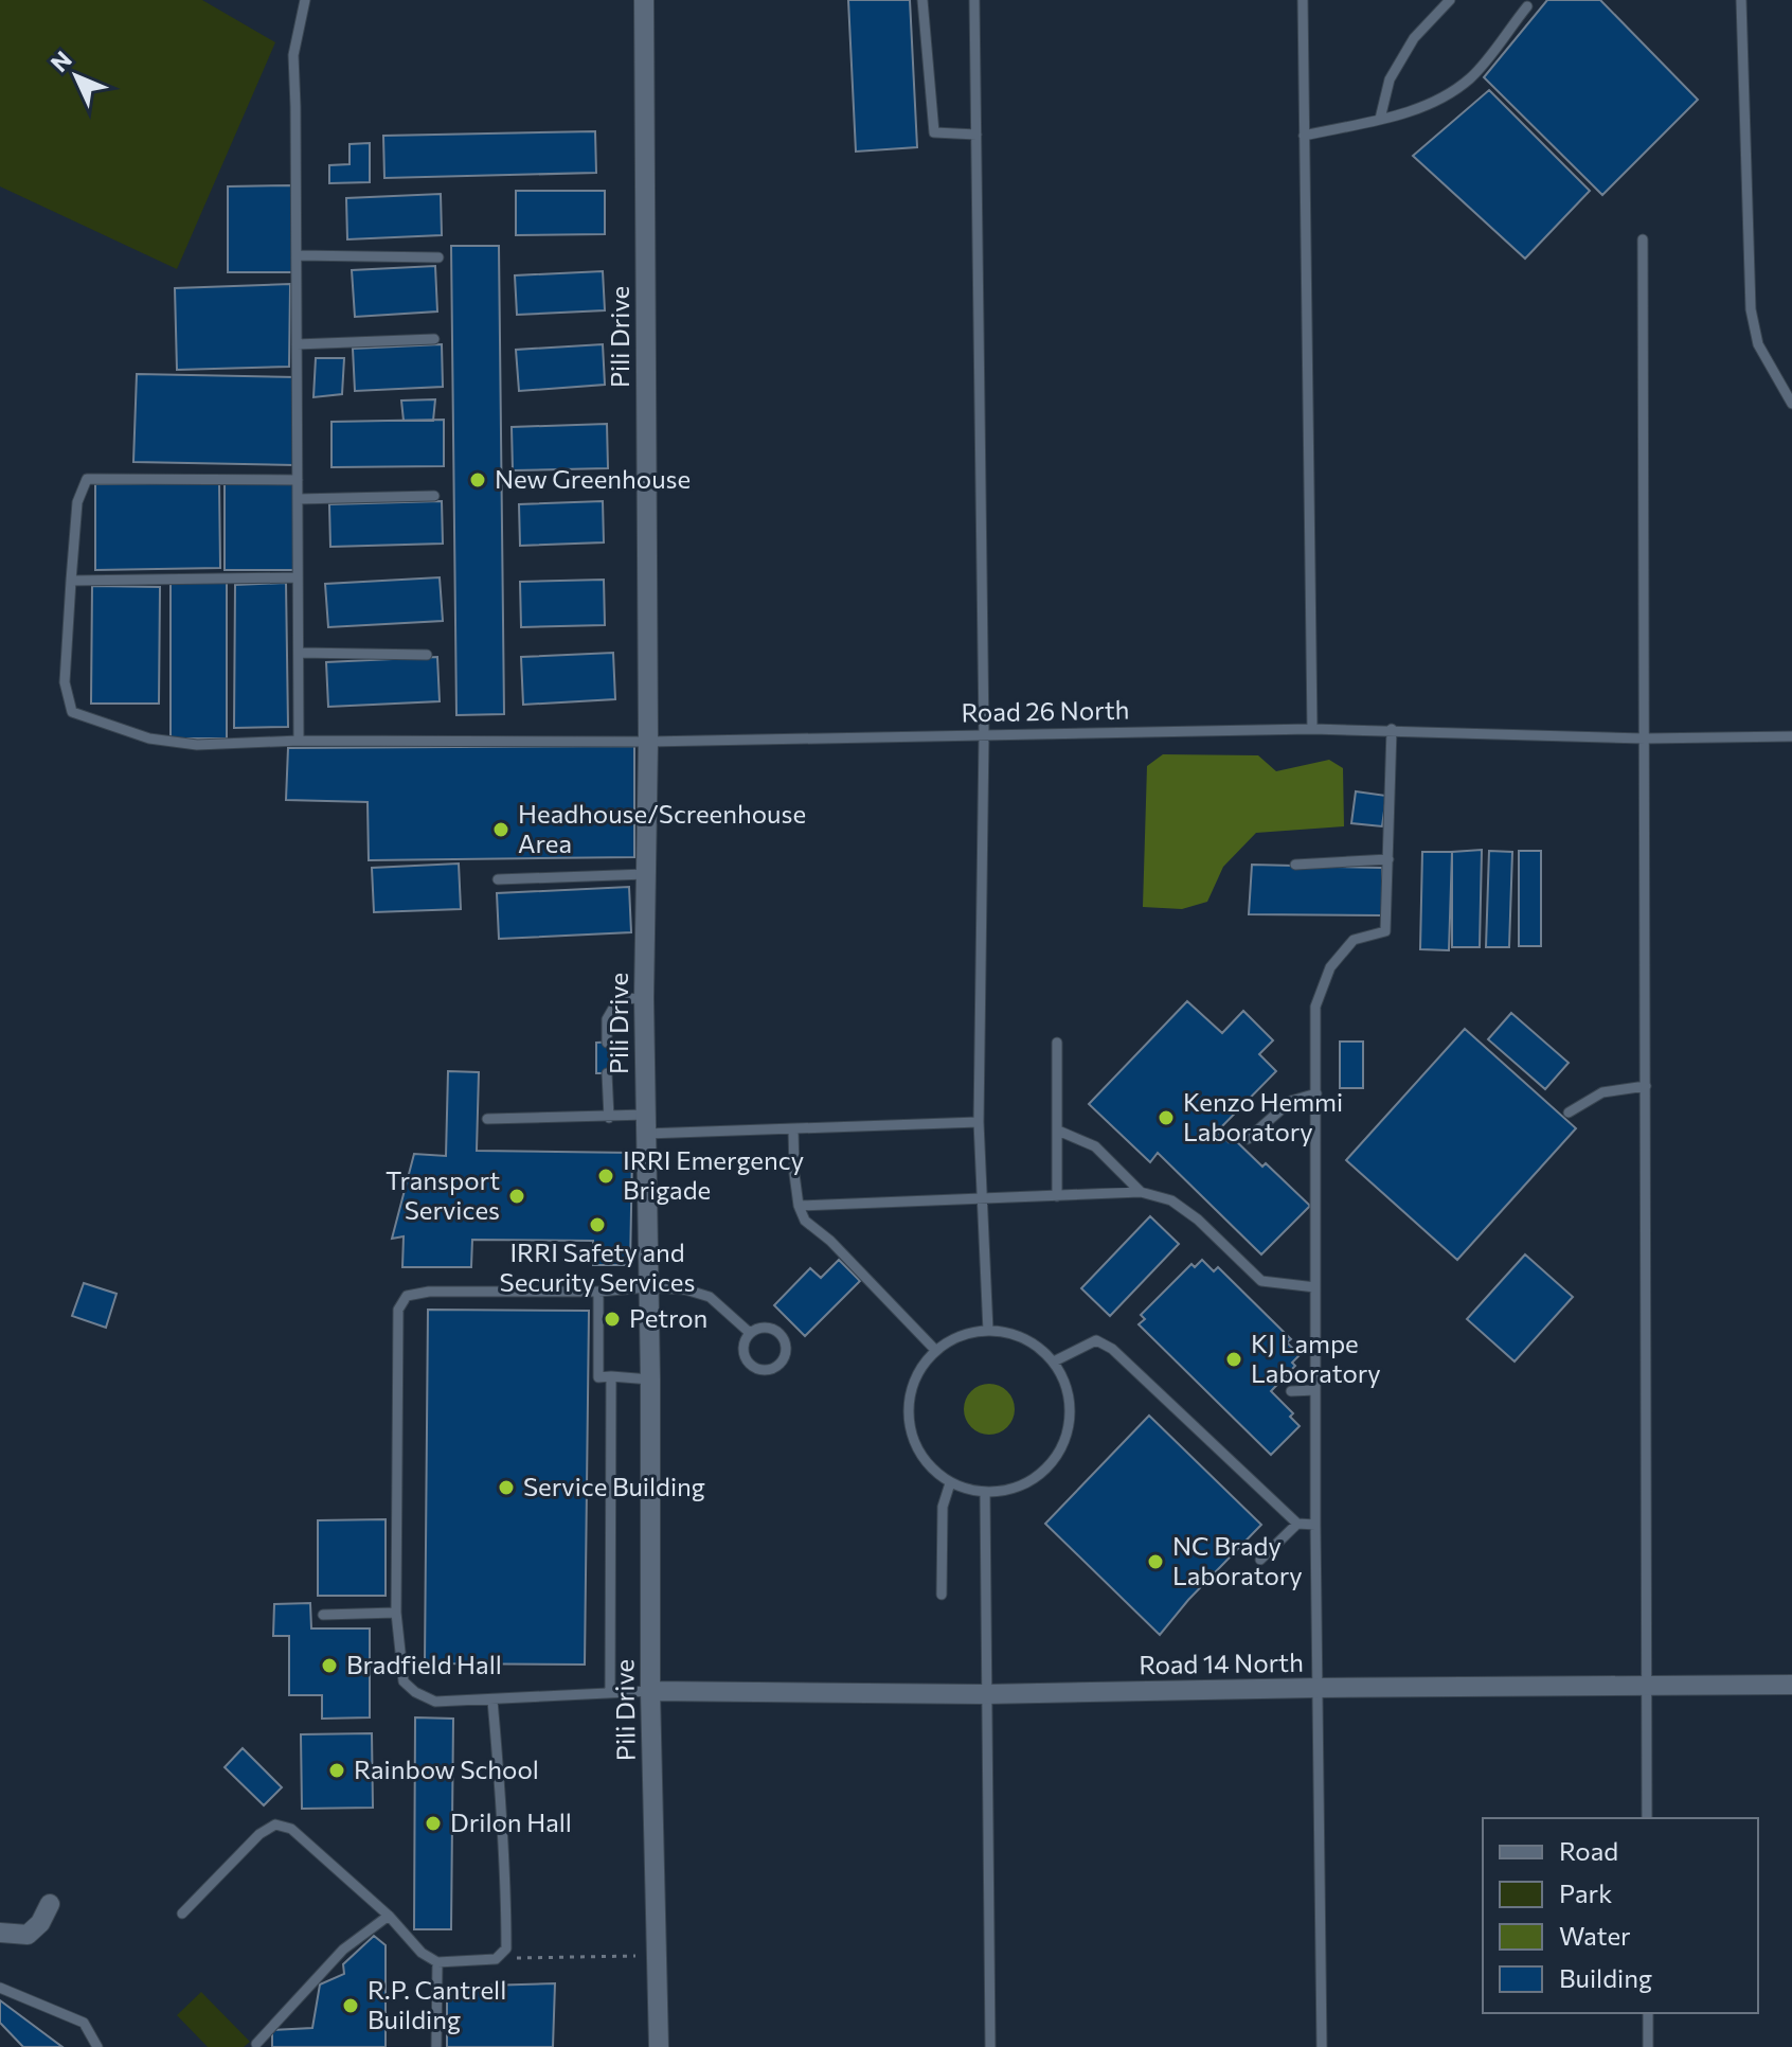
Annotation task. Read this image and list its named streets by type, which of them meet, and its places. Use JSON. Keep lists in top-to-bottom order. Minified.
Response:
{"streets":{"street":["Pili Drive","Road 14 North"],"lane":["Road 26 North"]},"crossings":[["Pili Drive","Road 26 North"],["Pili Drive","Road 14 North"]],"places":["New Greenhouse","Headhouse/Screenhouse Area","Kenzo Hemmi Laboratory","IRRI Emergency Brigade","Transport Services","IRRI Safety and Security Services","Petron","KJ Lampe Laboratory","Service Building","NC Brady Laboratory","Bradfield Hall","Rainbow School","Drilon Hall","R.P. Cantrell Building"],"legend":["Road","Park","Water","Building"],"north":"top left"}
